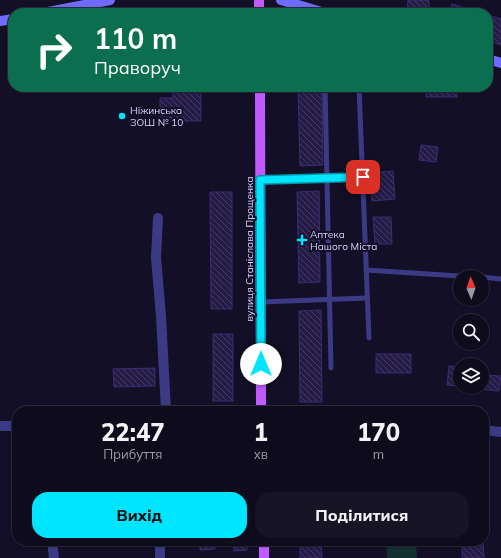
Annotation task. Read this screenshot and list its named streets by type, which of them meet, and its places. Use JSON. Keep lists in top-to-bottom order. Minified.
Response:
{"streets":{"main road":["вулиця Станіслава Прощенка"]},"places":{"other":["Ніжинська ЗОШ № 10"],"health":["Аптека Нашого Міста"]},"north":"top","page":{"turn":["110 m","Праворуч"],"eta":["22:47","Прибуття","1","хв","170","m"],"buttons":["Вихід","Поділитися"]}}
